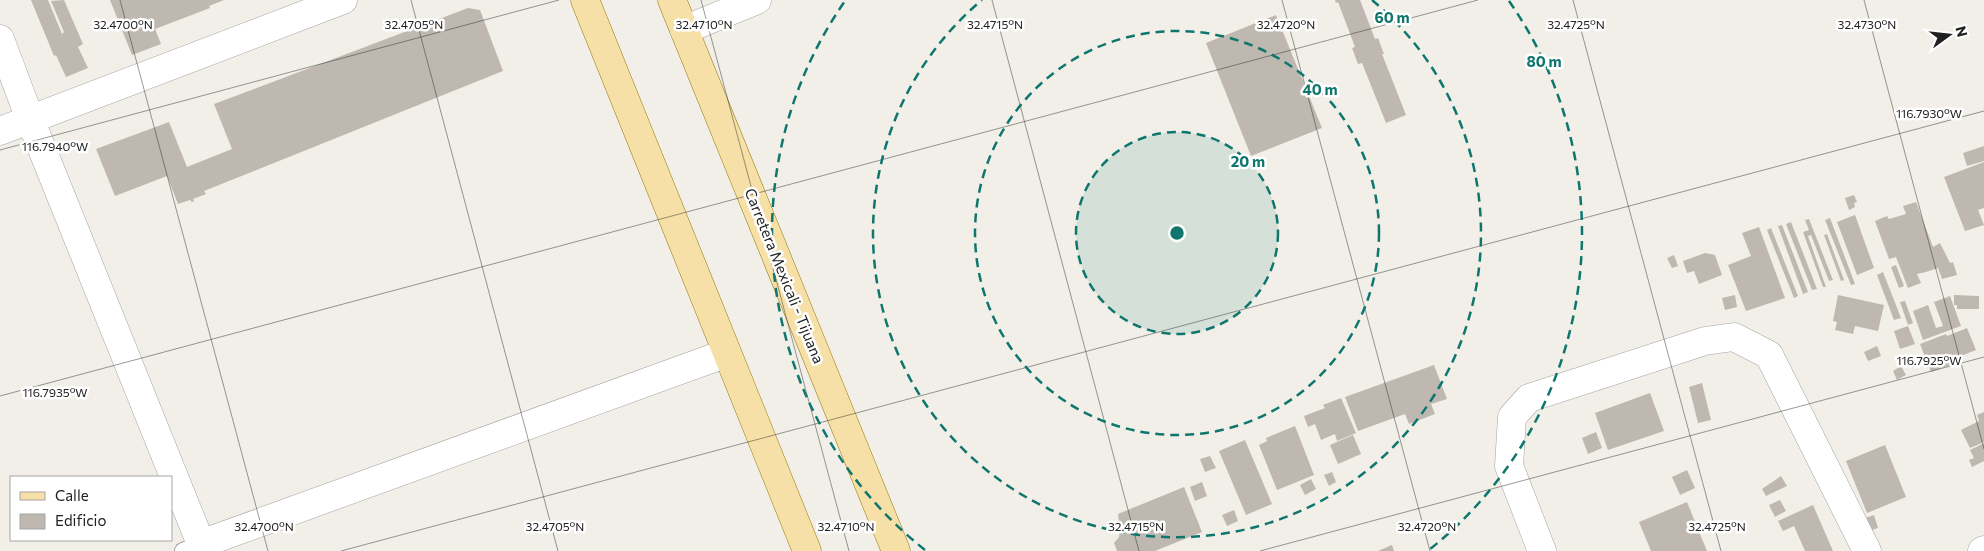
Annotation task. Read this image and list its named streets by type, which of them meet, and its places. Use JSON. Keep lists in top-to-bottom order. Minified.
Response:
{"streets":{"main road":["Carretera Mexicali - Tijuana"]},"legend":["Calle","Edificio"],"north":"right","coordinates":["32.4700°N","32.4705°N","32.4710°N","32.4715°N","32.4720°N","32.4725°N","32.4730°N","116.7930°W","116.7940°W","116.7925°W","116.7935°W"],"rings":["60 m","80 m","40 m","20 m"]}
